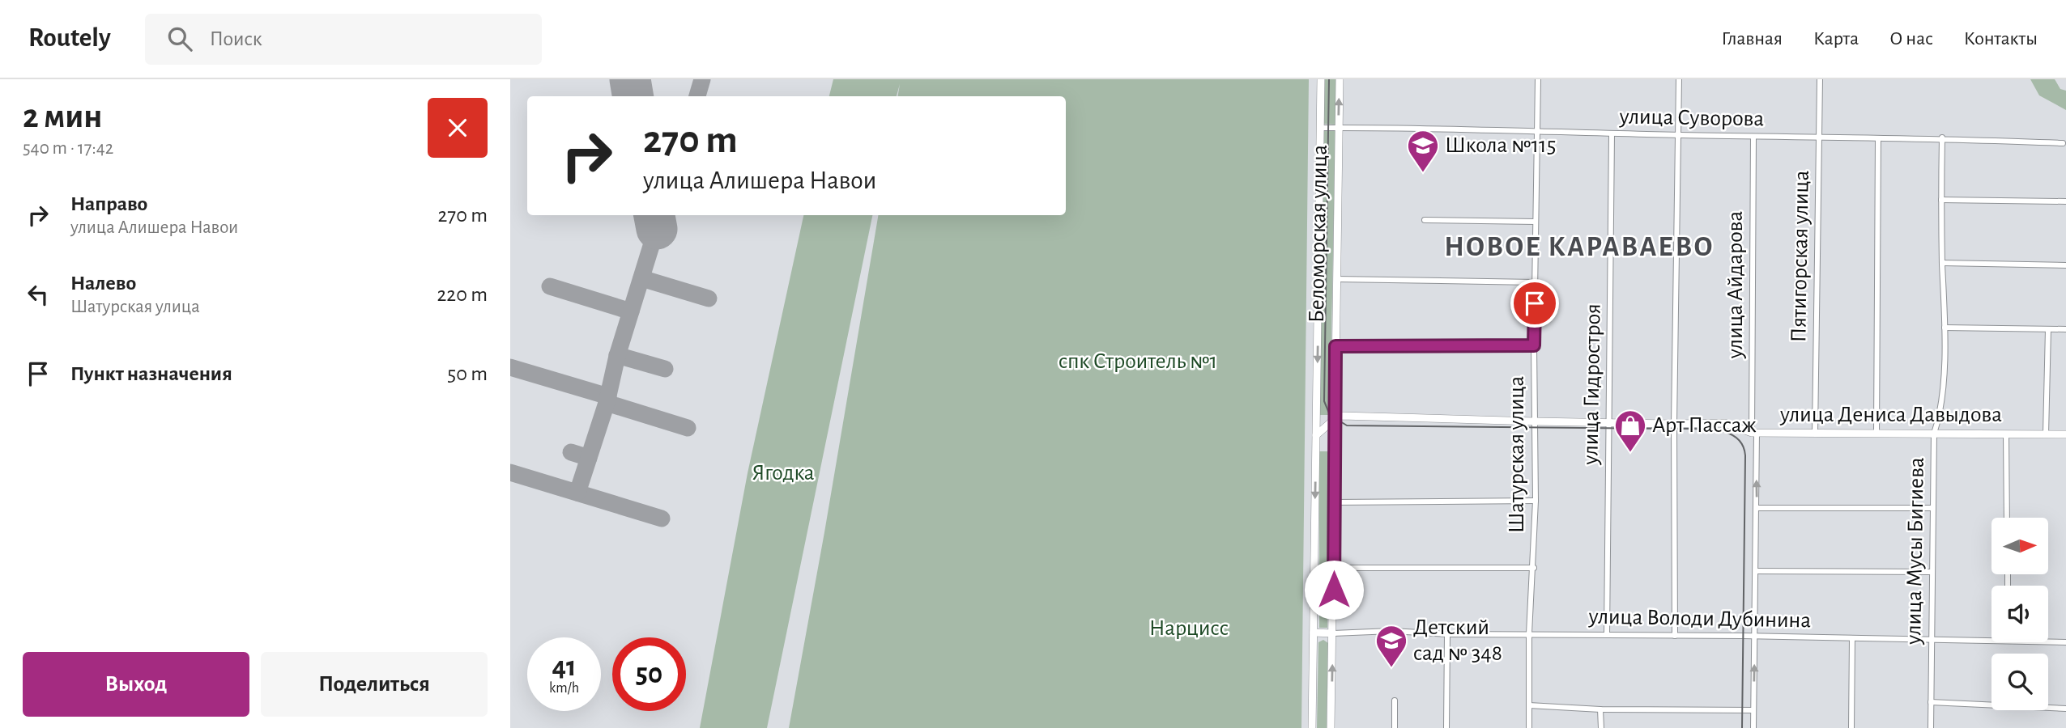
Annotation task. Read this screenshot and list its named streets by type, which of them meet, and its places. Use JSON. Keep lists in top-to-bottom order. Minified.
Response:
{"streets":{"main road":["Беломорская улица","улица Дениса Давыдова"],"street":["улица Суворова","Пятигорская улица","улица Айдарова","улица Гидростроя","Шатурская улица","улица Мусы Бигиева","улица Володи Дубинина"]},"crossings":[["улица Суворова","Беломорская улица"],["улица Суворова","Пятигорская улица"],["улица Суворова","улица Айдарова"],["улица Суворова","улица Гидростроя"],["улица Суворова","Шатурская улица"],["улица Суворова","улица Мусы Бигиева"],["Беломорская улица","улица Дениса Давыдова"],["Беломорская улица","улица Володи Дубинина"],["Пятигорская улица","улица Дениса Давыдова"],["улица Айдарова","улица Дениса Давыдова"],["улица Айдарова","улица Володи Дубинина"],["улица Гидростроя","улица Дениса Давыдова"],["улица Гидростроя","улица Володи Дубинина"],["улица Дениса Давыдова","Шатурская улица"],["улица Дениса Давыдова","улица Мусы Бигиева"],["Шатурская улица","улица Володи Дубинина"],["улица Мусы Бигиева","улица Володи Дубинина"]],"districts":["НОВОЕ КАРАВАЕВО"],"parks":["спк Строитель №1","Ягодка","Нарцисс"],"places":{"school or university":["Школа №115","Детский сад № 348"],"shop":["Арт Пассаж"]},"north":"right","page":{"header":"Routely","search":"Поиск","nav":["Главная","Карта","О нас","Контакты"],"heading":["2 мин","540 m · 17:42"],"turn":["270 m","улица Алишера Навои"],"list":[{"name":"Направо","note":"улица Алишера Навои","value":"270 m"},{"name":"Налево","note":"Шатурская улица","value":"220 m"},{"name":"Пункт назначения","value":"50 m"}],"speed":"41 km/h","limit":"50","buttons":["Выход","Поделиться"]}}
